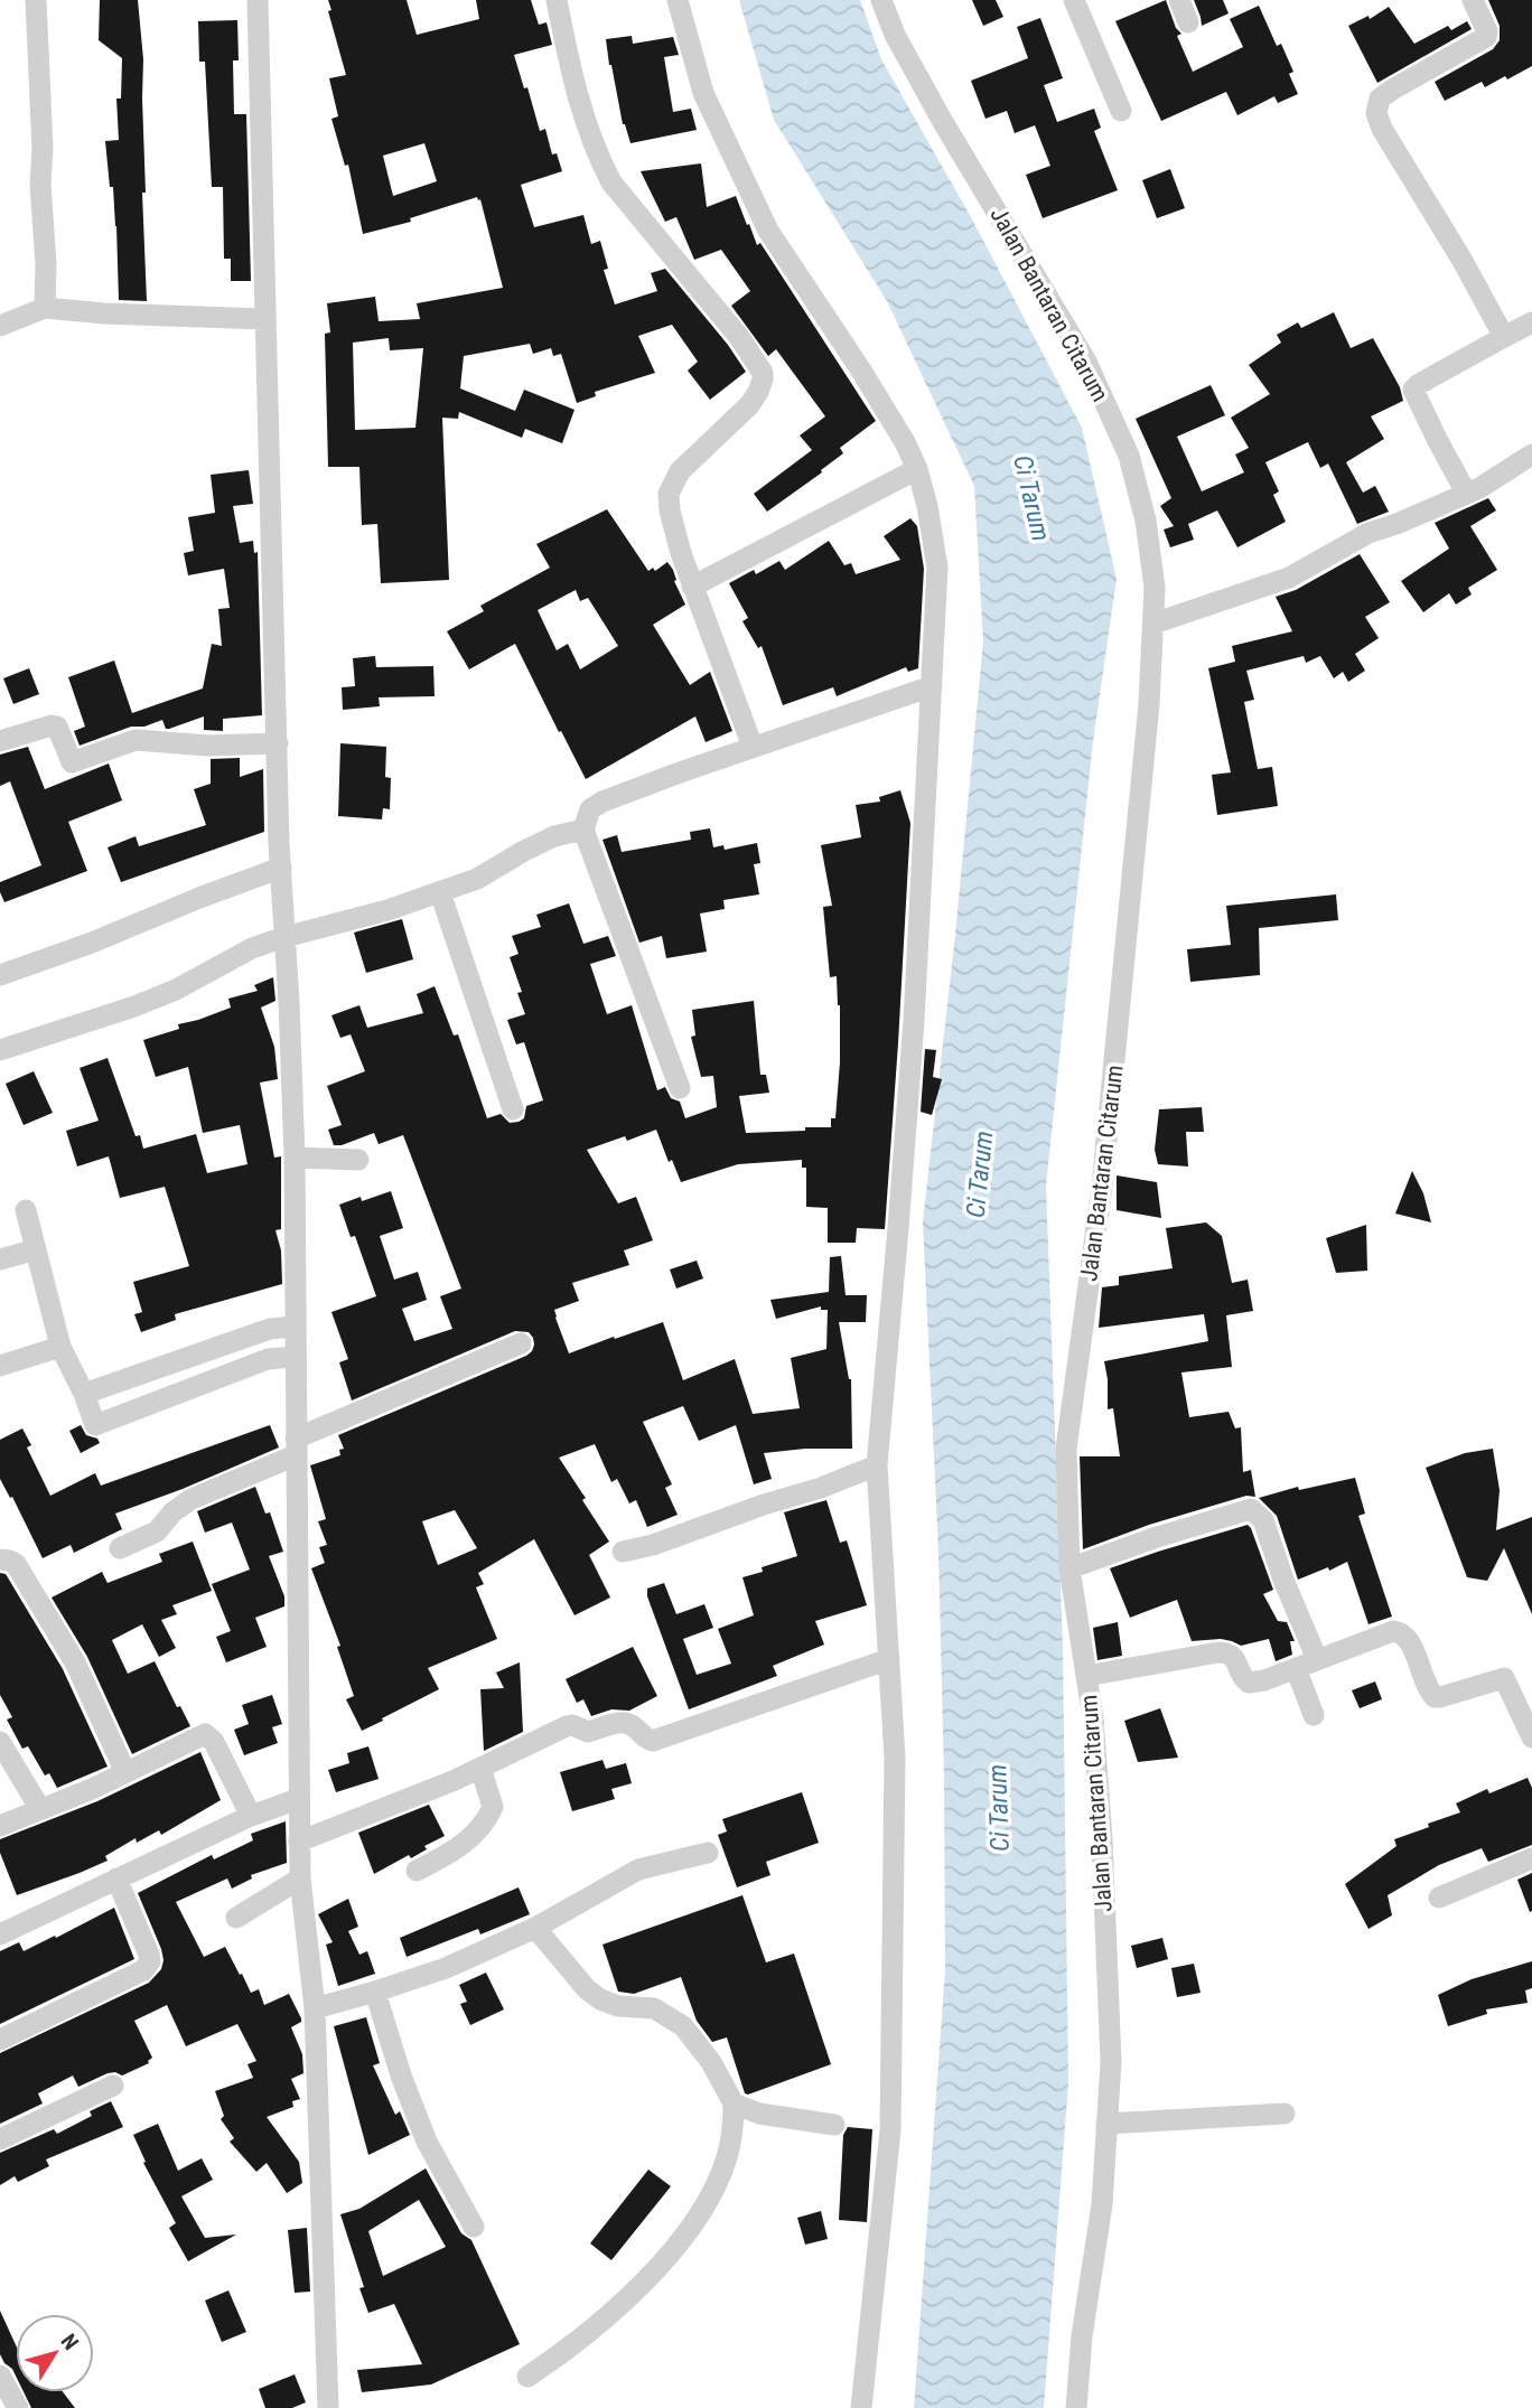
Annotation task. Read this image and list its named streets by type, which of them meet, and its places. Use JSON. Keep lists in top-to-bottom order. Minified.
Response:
{"streets":{"street":["Jalan Bantaran Citarum"]},"water":["Ci Tarum"],"north":"top right"}
